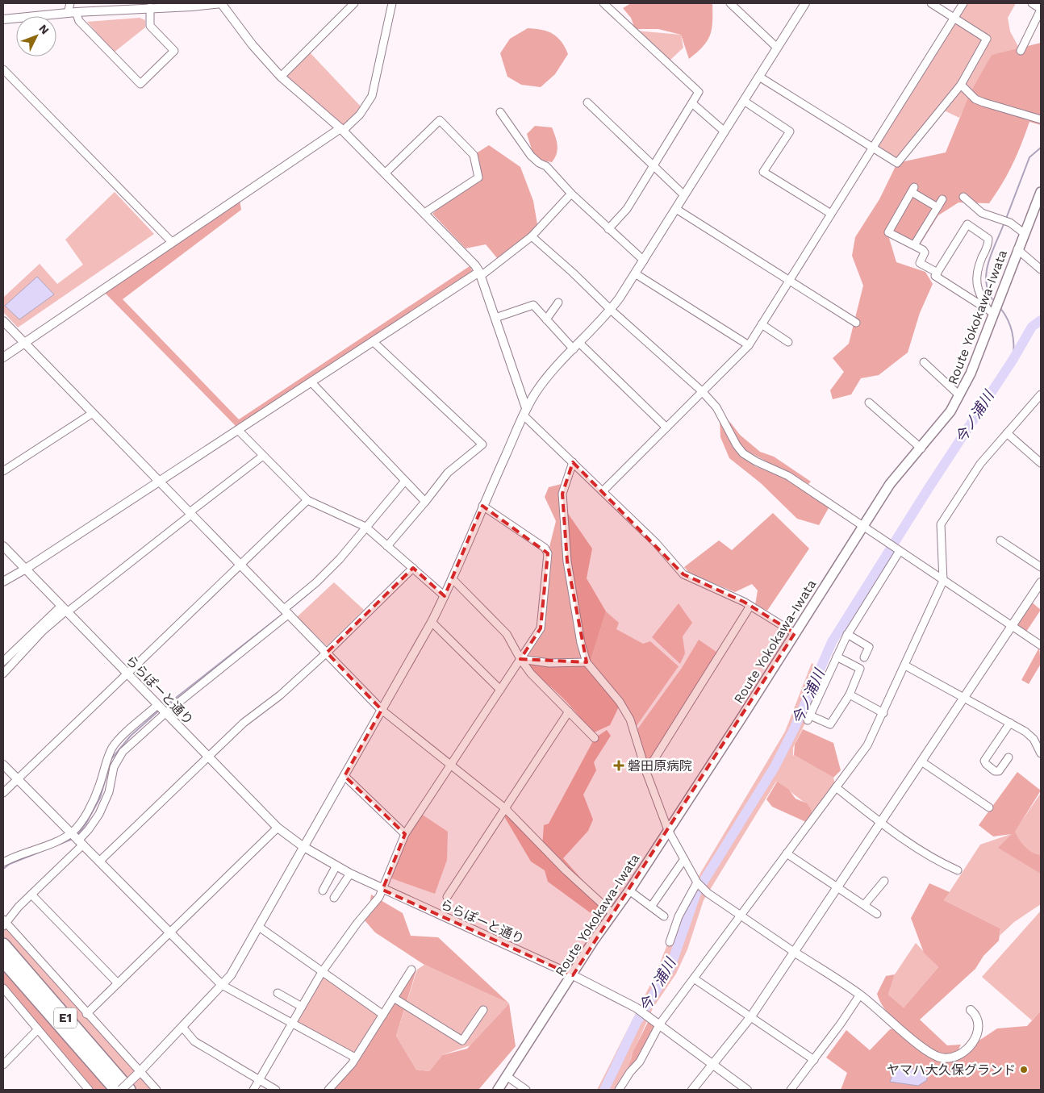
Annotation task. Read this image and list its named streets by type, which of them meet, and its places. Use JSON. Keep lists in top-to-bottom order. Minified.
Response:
{"streets":{"highway":["E1"],"main road":["Route Yokokawa-Iwata"],"street":["ららぽーと通り"]},"crossings":[["Route Yokokawa-Iwata","ららぽーと通り"]],"water":["今ノ浦川"],"places":{"health":["磐田原病院"],"other":["ヤマハ大久保グランド"]},"north":"top right"}
